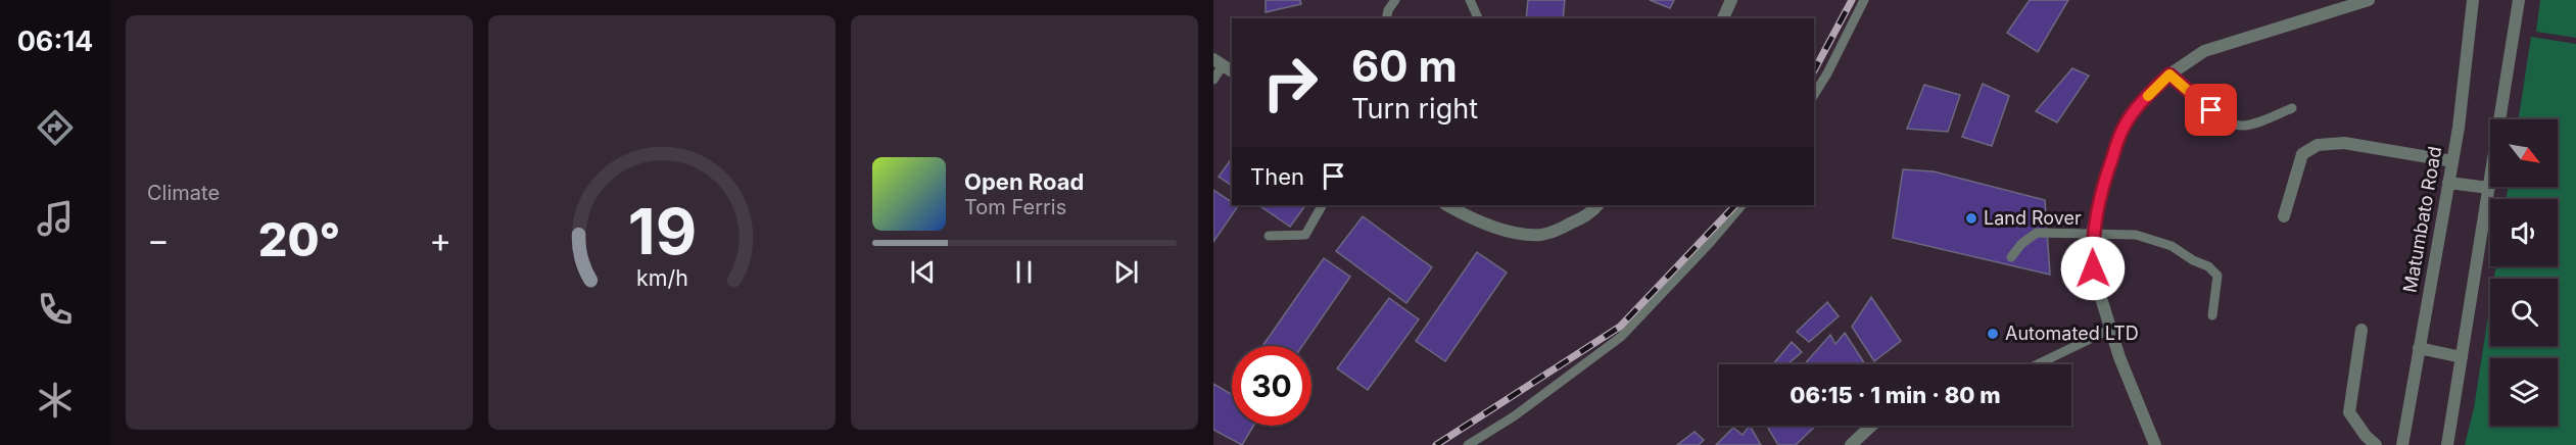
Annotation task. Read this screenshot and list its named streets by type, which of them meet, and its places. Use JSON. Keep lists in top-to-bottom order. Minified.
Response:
{"streets":{"street":["Matumbato Road"]},"places":["Land Rover","Automated LTD"],"north":"bottom right","page":{"tabs":"06:14","tile":"Climate","turn":["60 m","Turn right"],"then":"Then","song":["Open Road","Tom Ferris"],"heat":["−","20°","+"],"limit":"30","trip":"06:15 · 1 min · 80 m","gauge":["19","km/h"]}}
